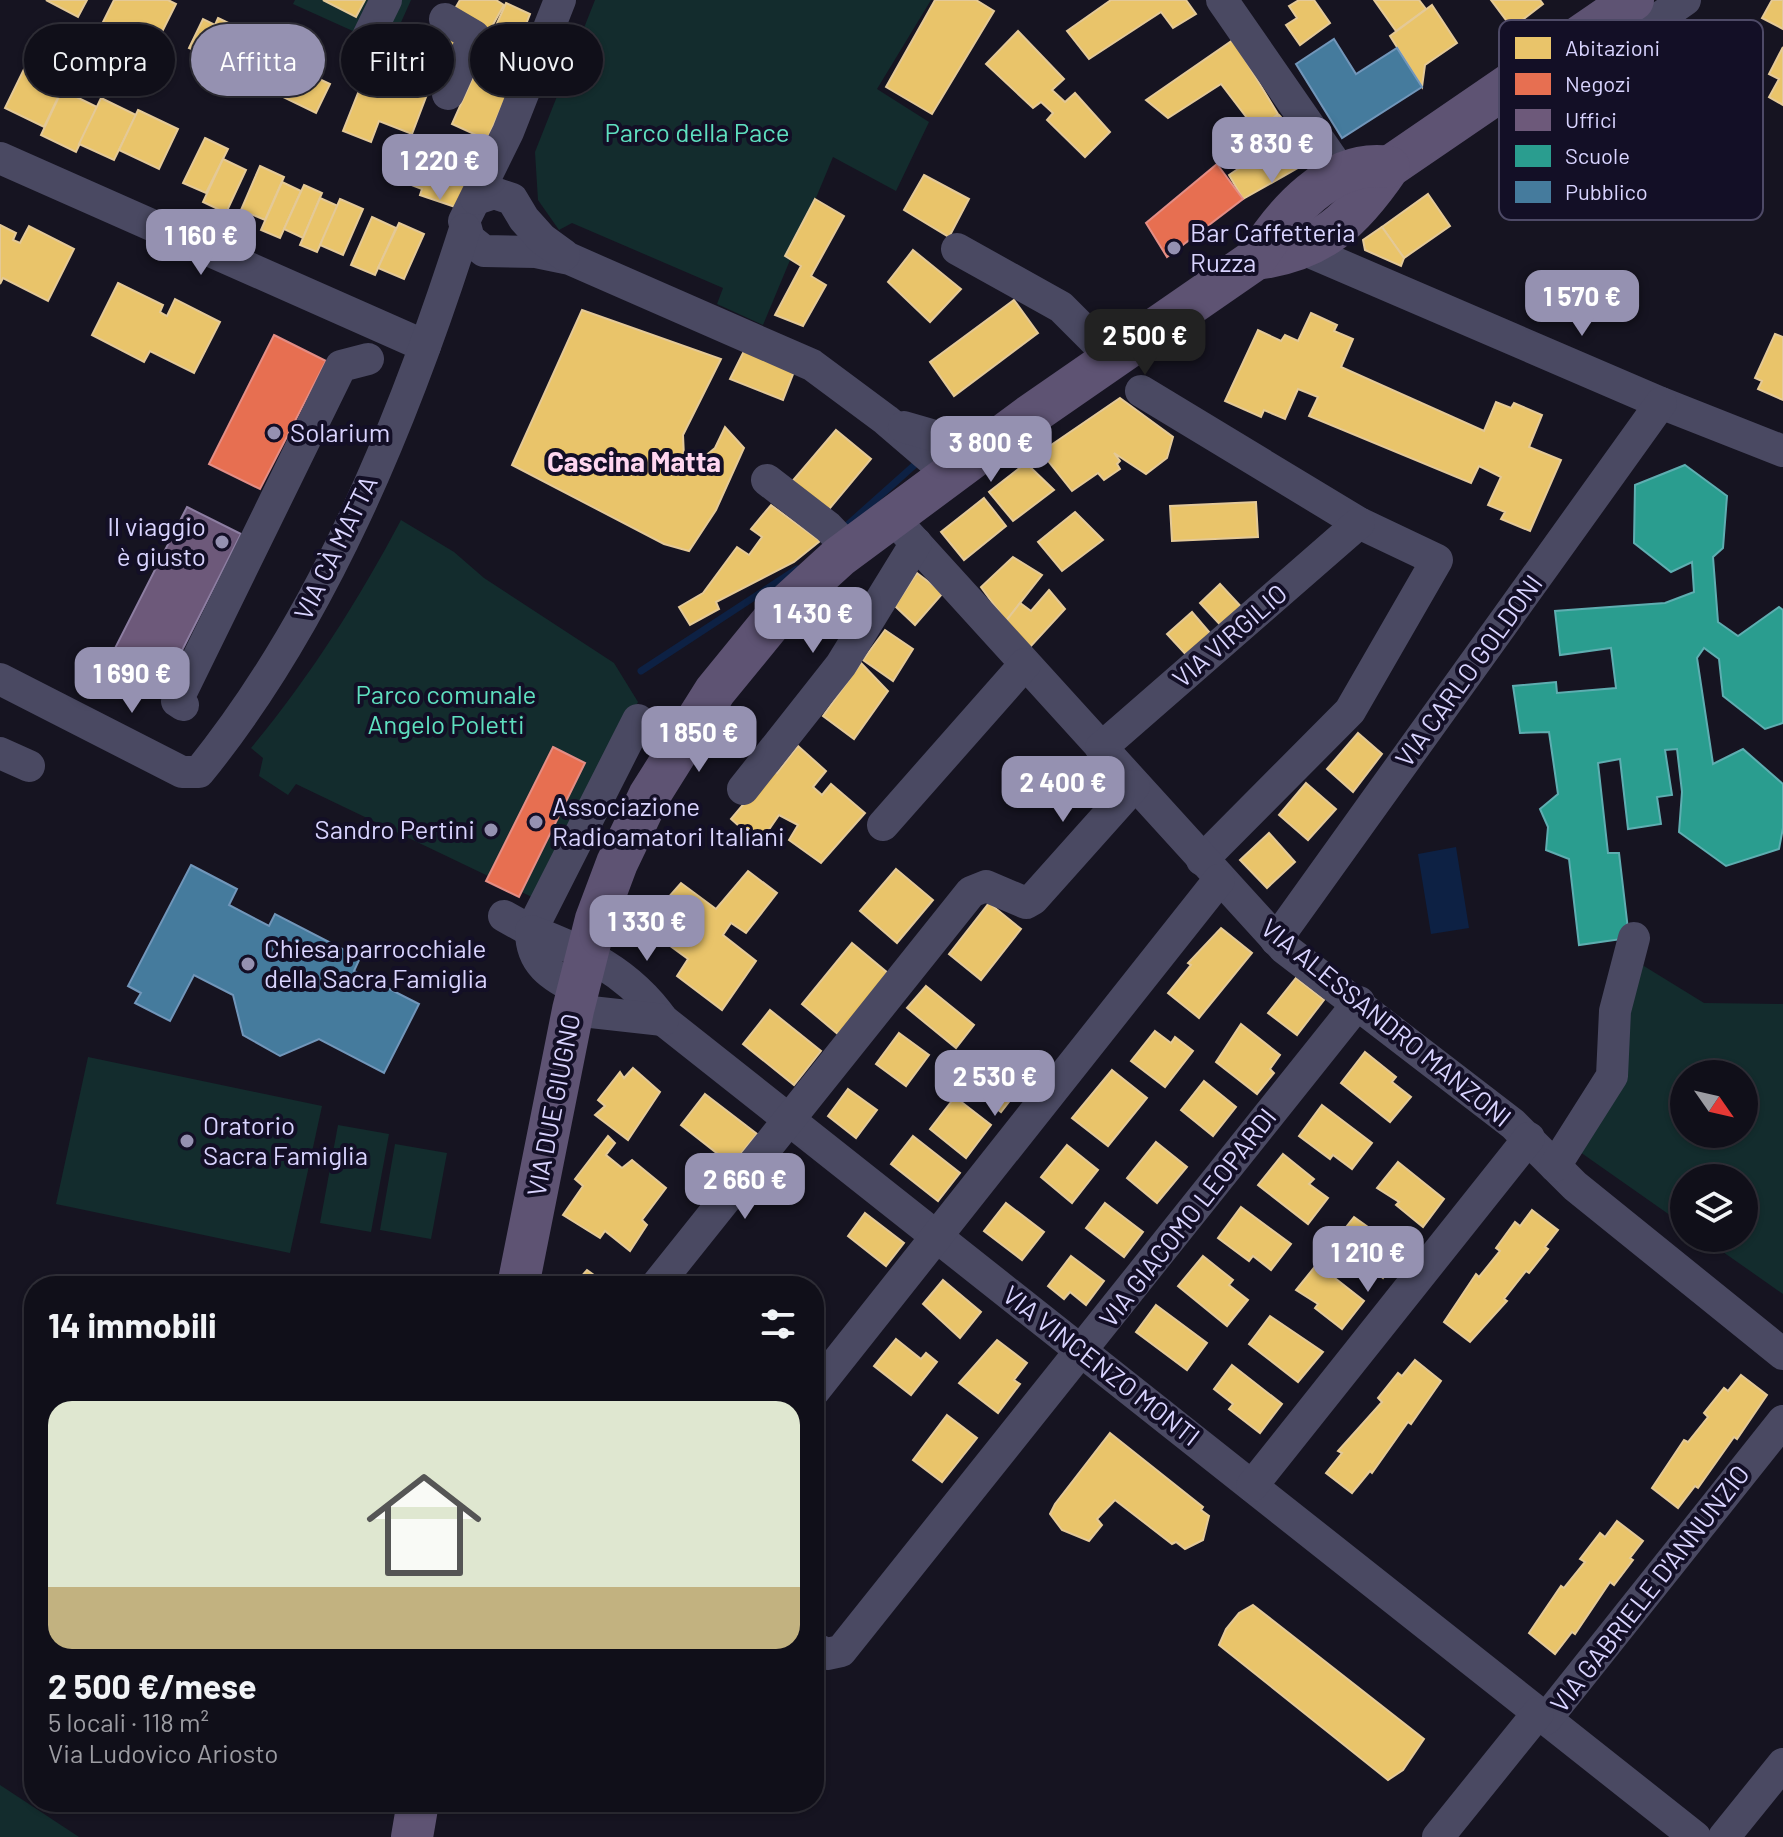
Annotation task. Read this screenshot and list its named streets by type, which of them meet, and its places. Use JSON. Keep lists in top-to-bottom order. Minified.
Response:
{"streets":{"main road":["VIA DUE GIUGNO"],"street":["VIA CÀ MATTA","VIA VIRGILIO","VIA CARLO GOLDONI","VIA ALESSANDRO MANZONI","VIA GIACOMO LEOPARDI","VIA VINCENZO MONTI","VIA GABRIELE D'ANNUNZIO"]},"crossings":[["VIA VIRGILIO","VIA ALESSANDRO MANZONI"],["VIA CARLO GOLDONI","VIA ALESSANDRO MANZONI"],["VIA ALESSANDRO MANZONI","VIA DUE GIUGNO"],["VIA ALESSANDRO MANZONI","VIA GIACOMO LEOPARDI"],["VIA DUE GIUGNO","VIA VINCENZO MONTI"],["VIA GIACOMO LEOPARDI","VIA VINCENZO MONTI"],["VIA VINCENZO MONTI","VIA GABRIELE D'ANNUNZIO"]],"districts":["Cascina Matta"],"parks":["Parco della Pace","Parco comunale Angelo Poletti"],"places":["Bar Caffetteria Ruzza","Solarium","Il viaggio è giusto","Associazione Radioamatori Italiani","Sandro Pertini","Chiesa parrocchiale della Sacra Famiglia","Oratorio Sacra Famiglia"],"legend":["Abitazioni","Negozi","Uffici","Scuole","Pubblico"],"north":"bottom right","page":{"chip":["Compra","Affitta","Filtri","Nuovo"],"price":["3 830 €","1 220 €","1 160 €","1 570 €","2 500 €","3 800 €","1 430 €","1 690 €","1 850 €","2 400 €","1 330 €","2 530 €","2 660 €","1 210 €"],"heading":"14 immobili","list":[{"name":"2 500 €/mese","note":"5 locali · 118 m² · Via Ludovico Ariosto"}]}}
